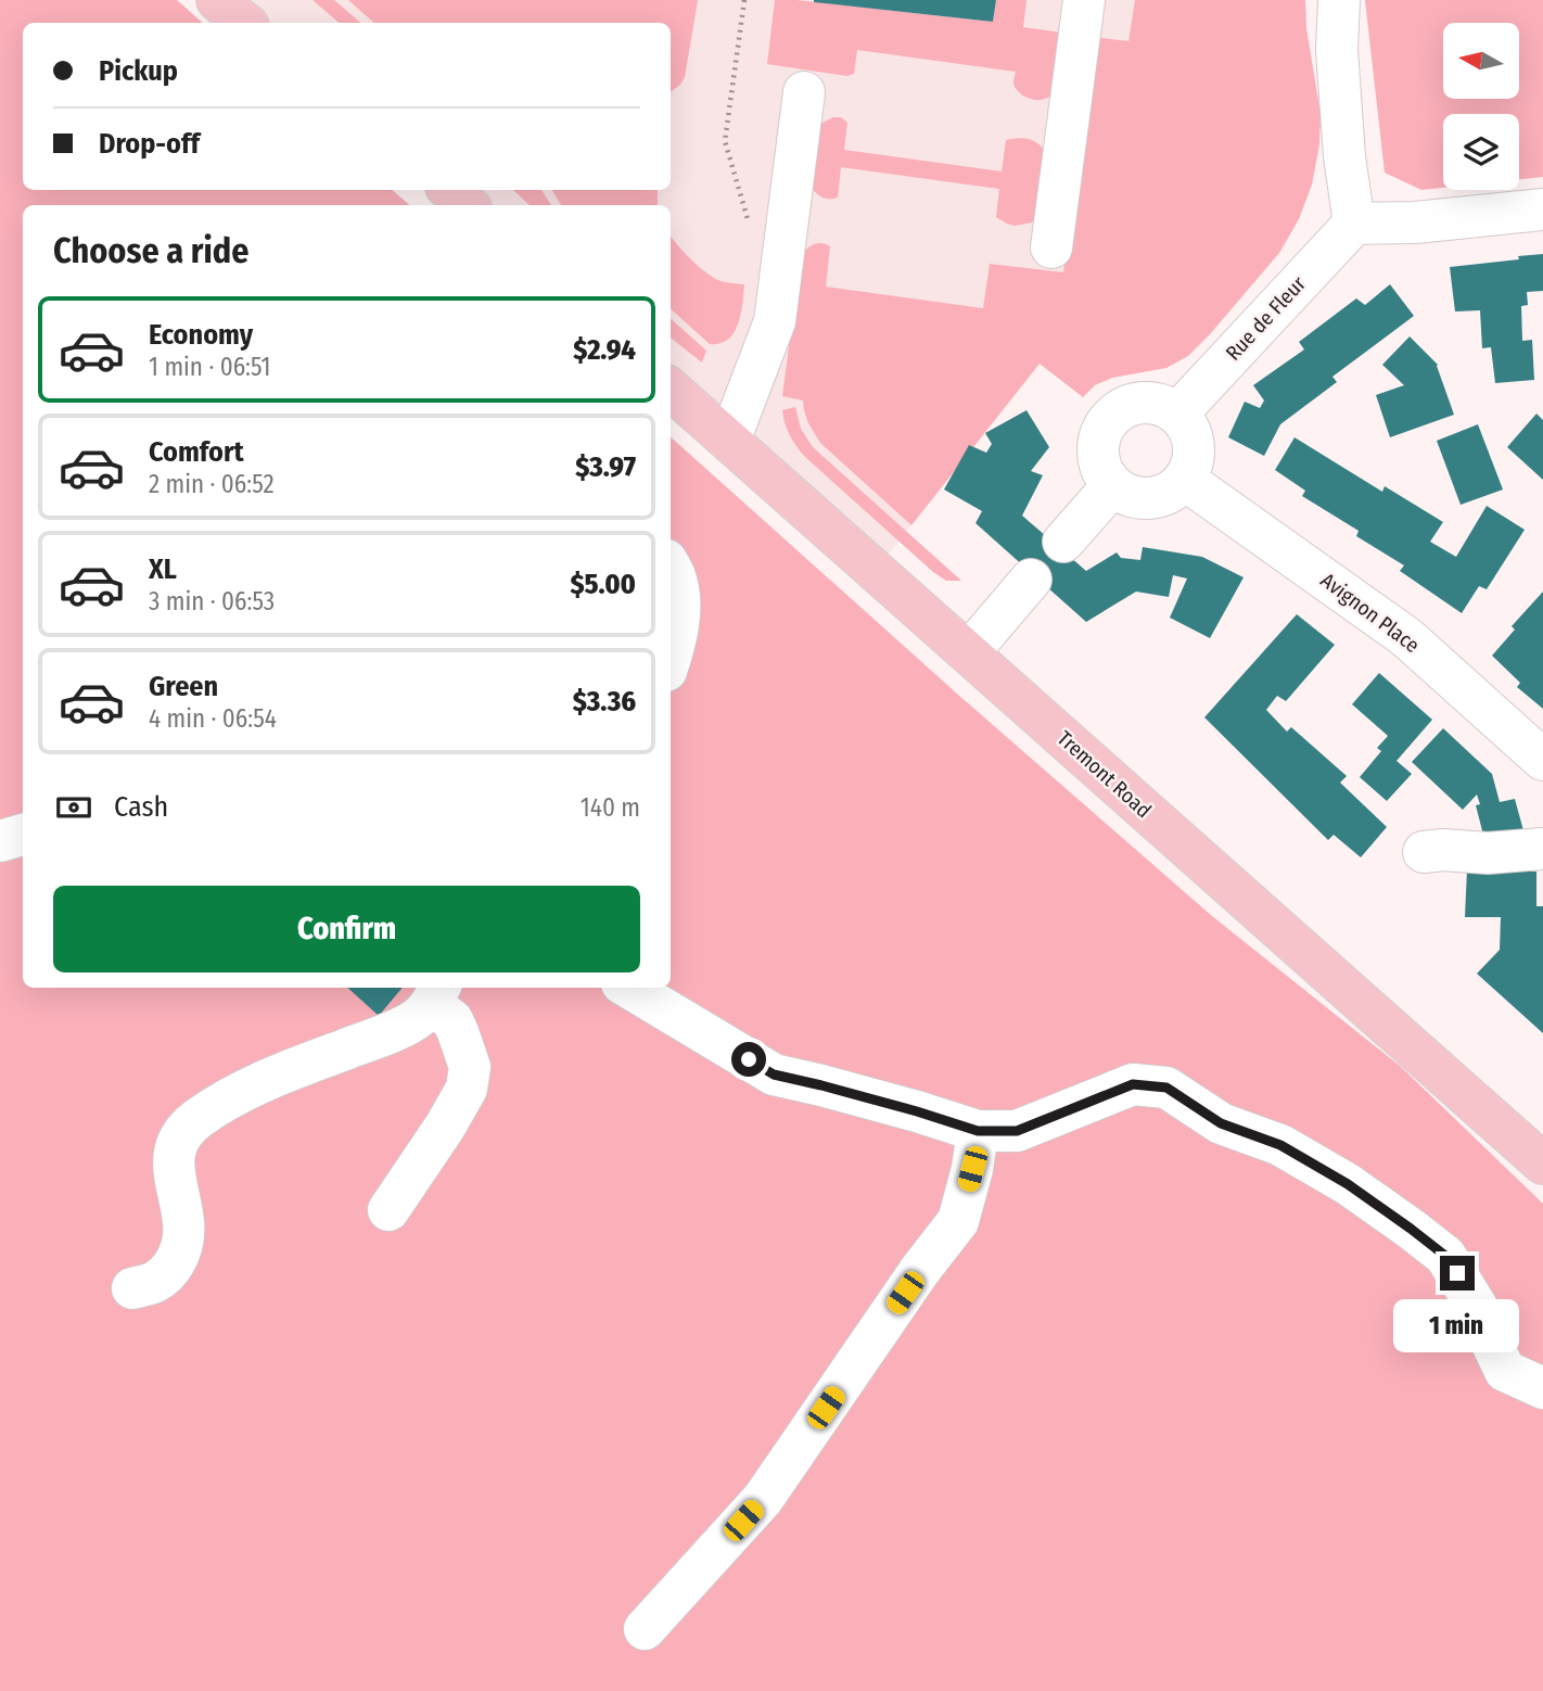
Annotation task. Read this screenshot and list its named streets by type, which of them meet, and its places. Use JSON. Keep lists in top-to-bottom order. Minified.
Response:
{"streets":{"main road":["Tremont Road"],"street":["Rue de Fleur","Avignon Place"]},"crossings":[["Rue de Fleur","Avignon Place"]],"north":"left","page":{"banner":["Pickup","Drop-off"],"heading":"Choose a ride","list":[{"name":"Economy","note":"1 min · 06:51","value":"$2.94"},{"name":"Comfort","note":"2 min · 06:52","value":"$3.97"},{"name":"XL","note":"3 min · 06:53","value":"$5.00"},{"name":"Green","note":"4 min · 06:54","value":"$3.36"}],"pay":["Cash","140 m"],"buttons":"Confirm","bubble":"1 min"}}
